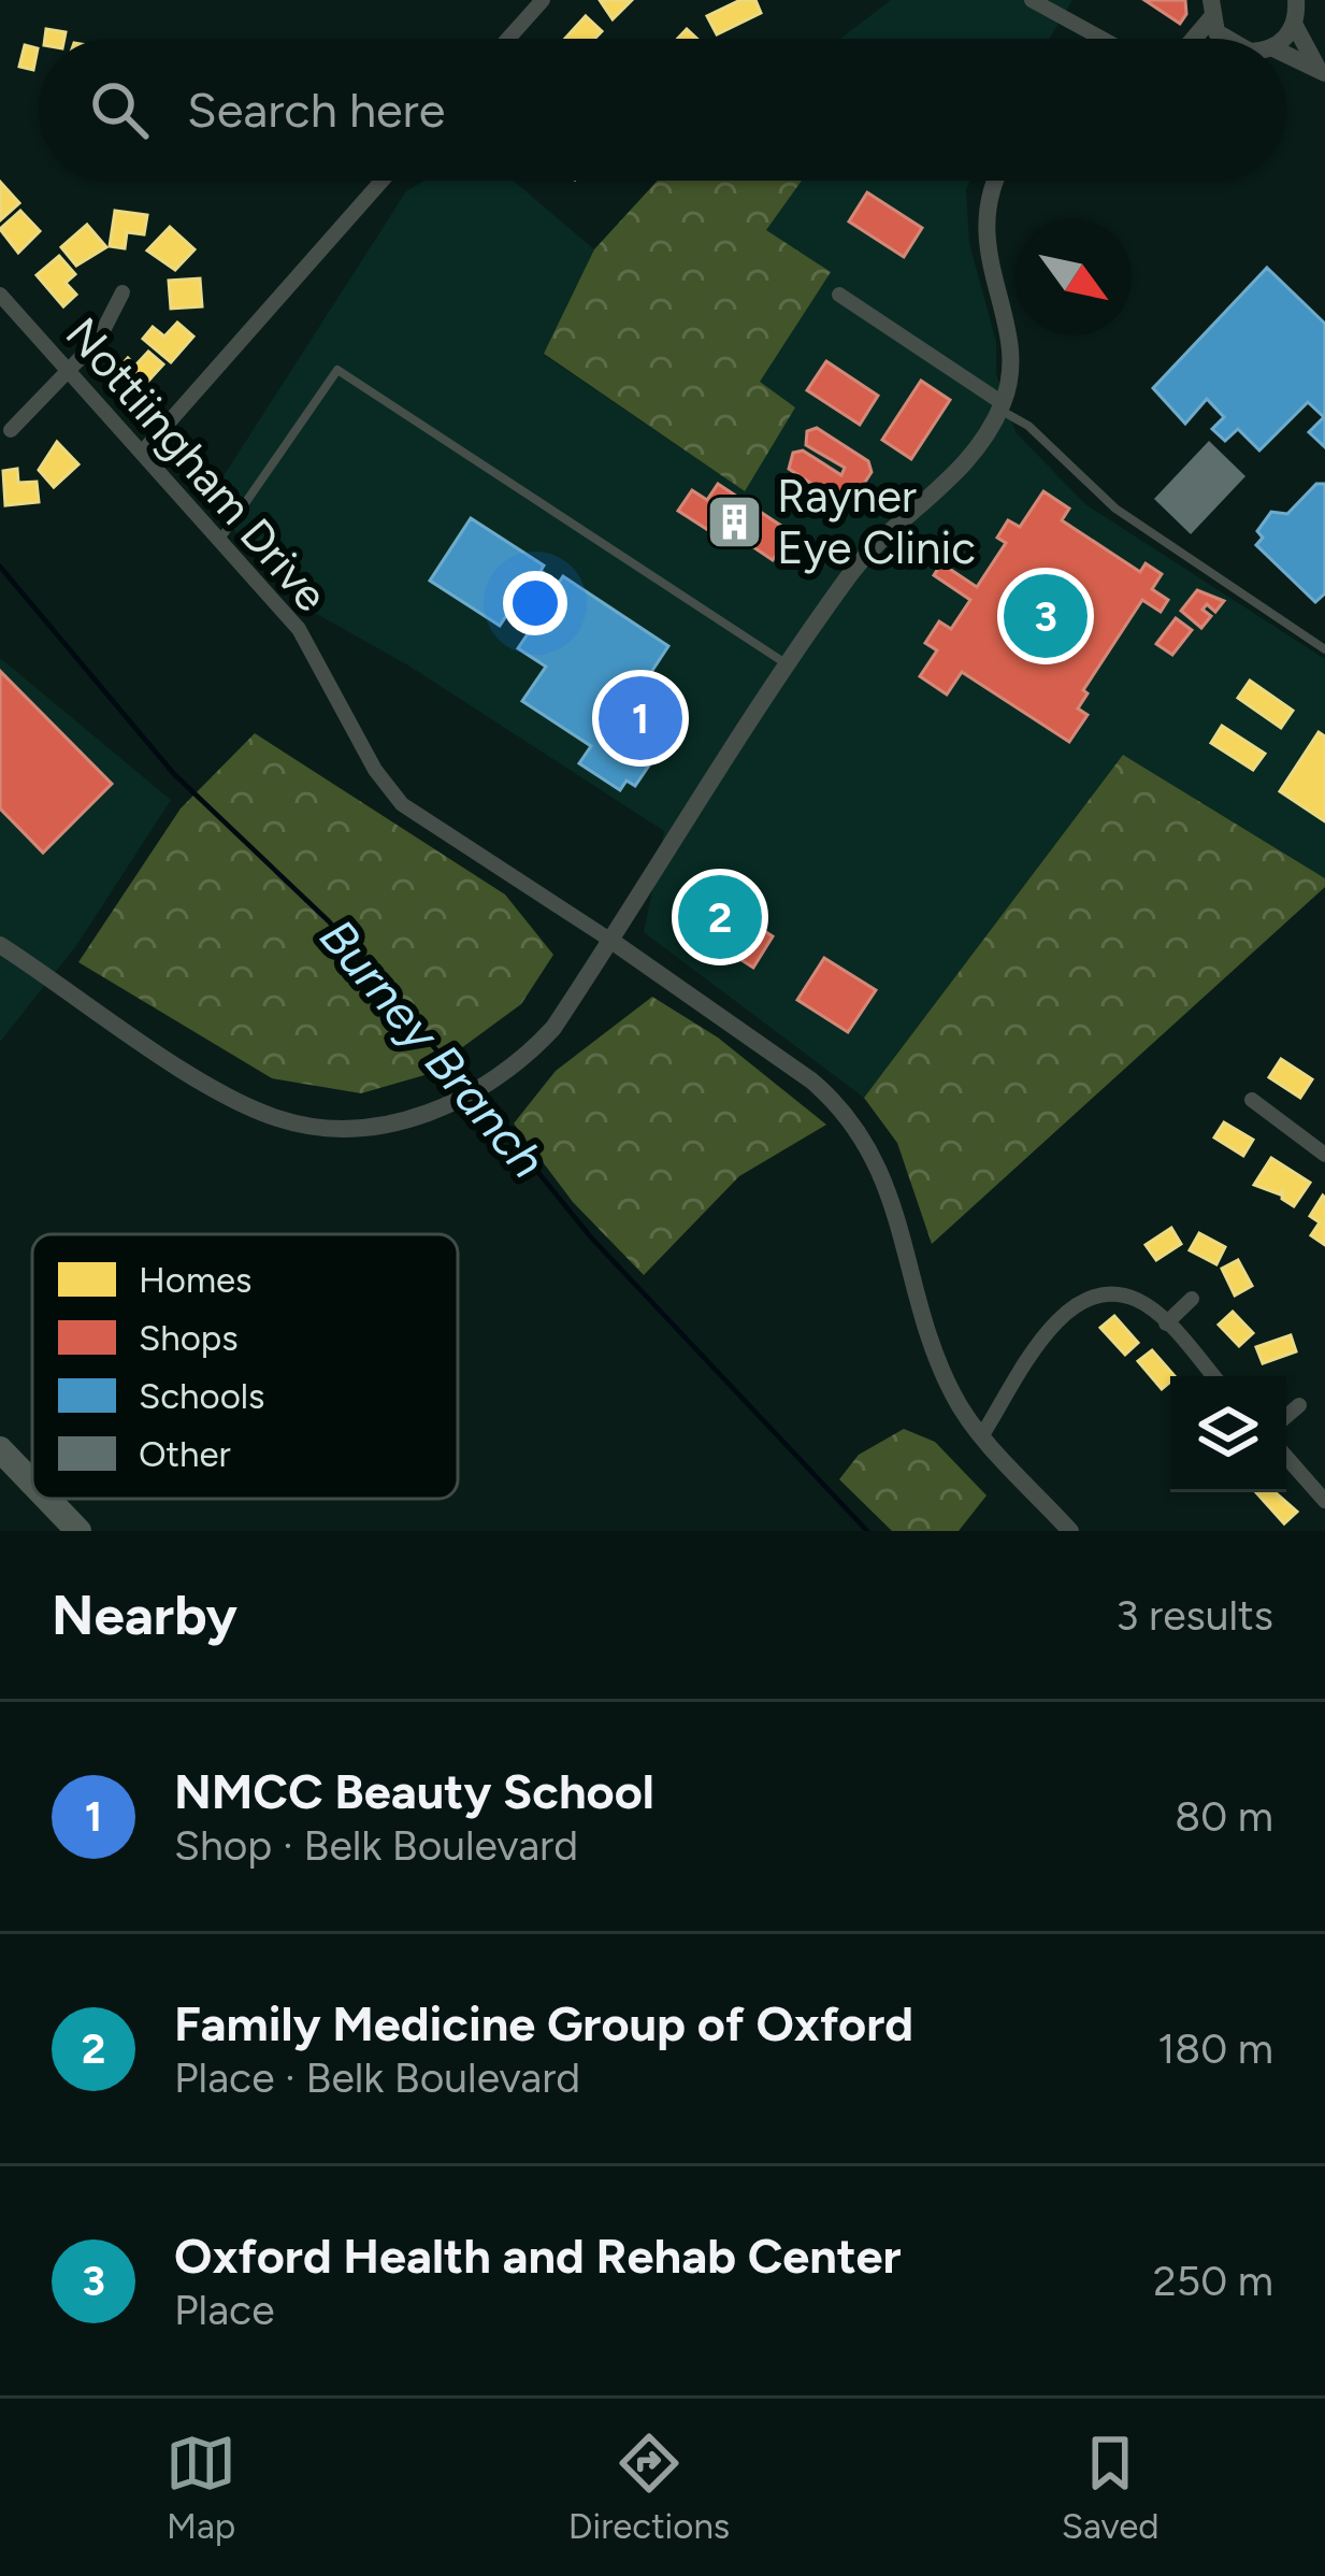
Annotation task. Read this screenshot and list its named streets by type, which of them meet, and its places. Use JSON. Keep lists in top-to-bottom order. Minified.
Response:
{"streets":{"street":["Nottiingham Drive"]},"water":["Burney Branch"],"places":{"building":["Rayner Eye Clinic"]},"legend":["Homes","Shops","Schools","Other"],"north":"bottom right","page":{"search":"Search here","pins":["3","1","2"],"heading":["Nearby","3 results"],"list":[{"mark":"1","name":"NMCC Beauty School","note":"Shop · Belk Boulevard","value":"80 m"},{"mark":"2","name":"Family Medicine Group of Oxford","note":"Place · Belk Boulevard","value":"180 m"},{"mark":"3","name":"Oxford Health and Rehab Center","note":"Place","value":"250 m"}],"nav":["Map","Directions","Saved"]}}
